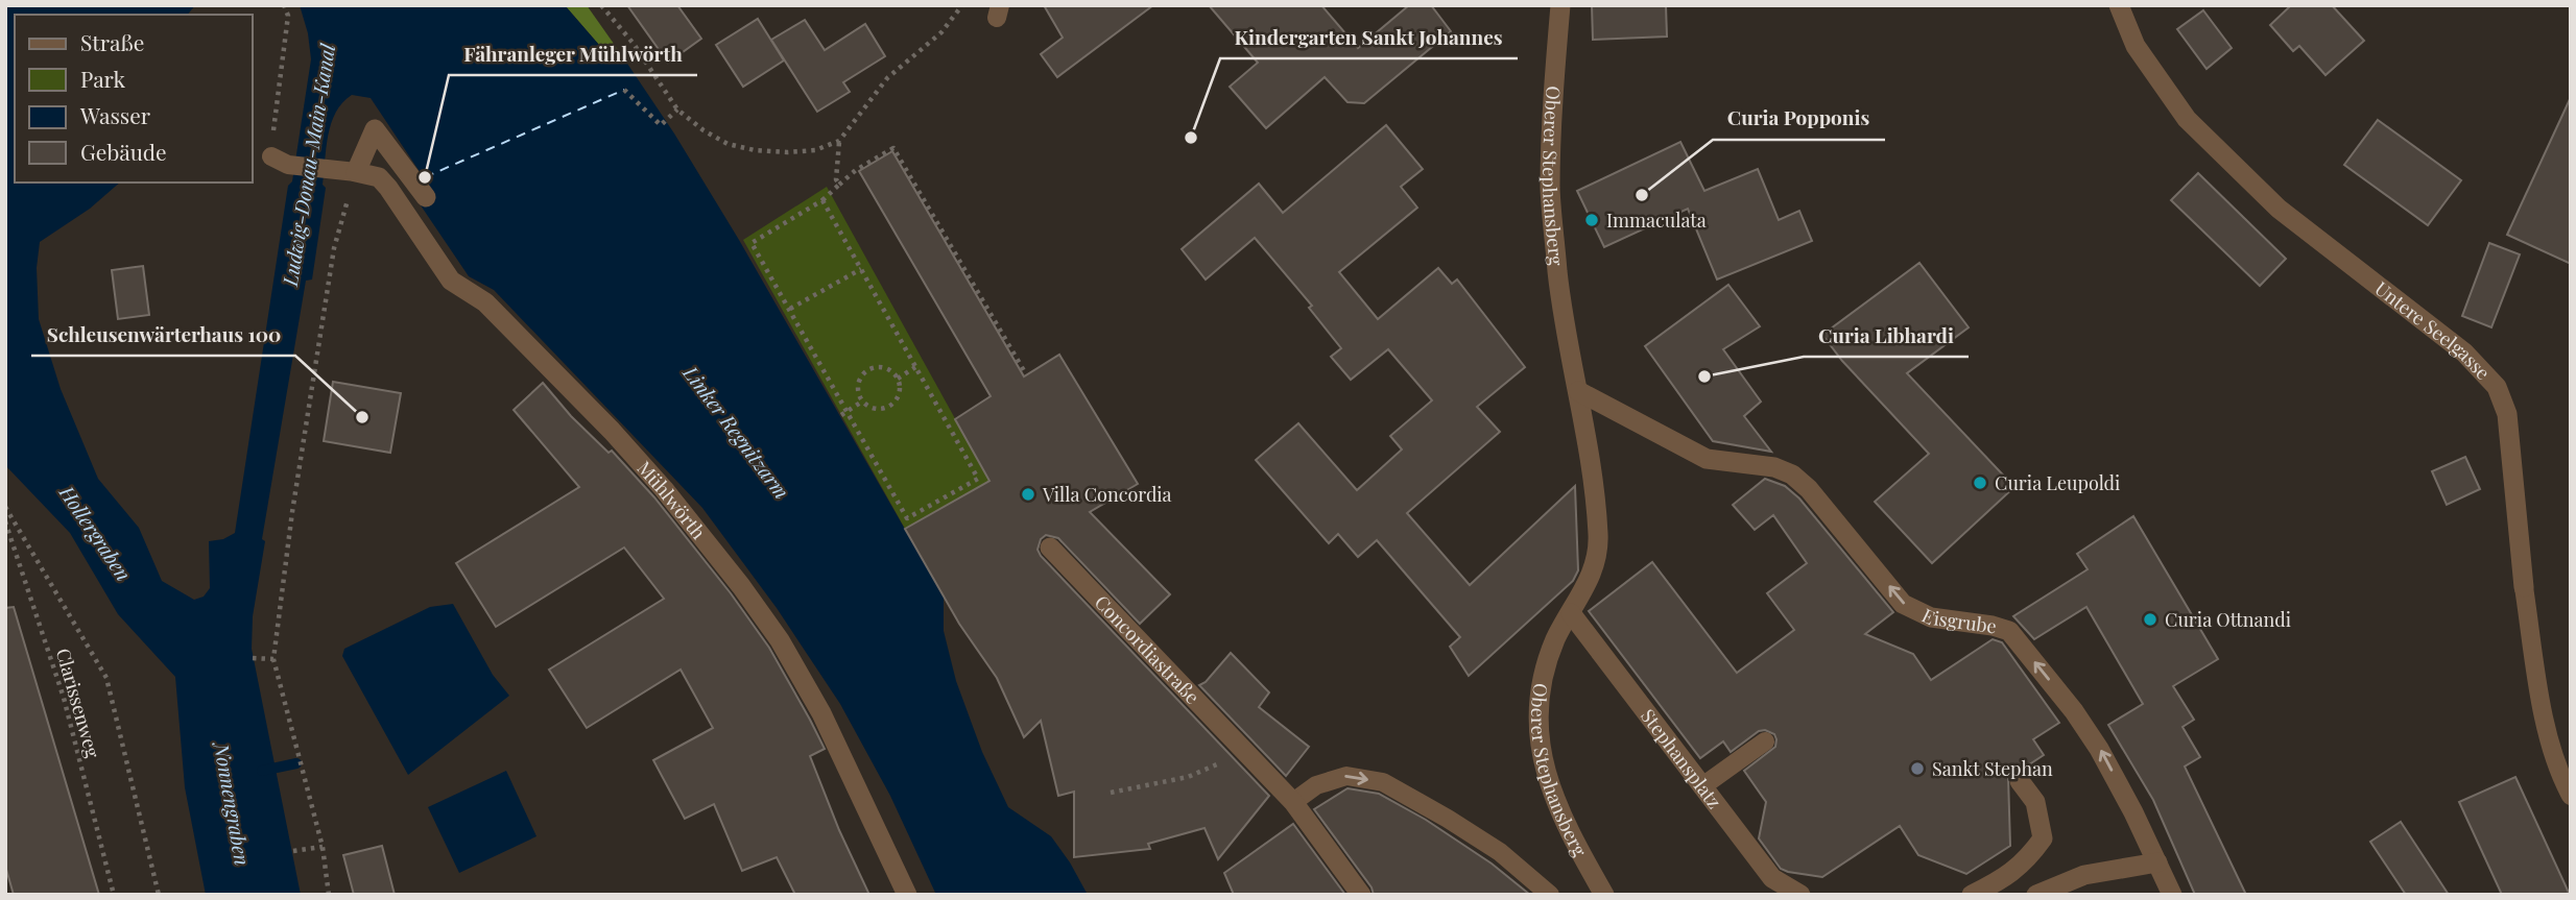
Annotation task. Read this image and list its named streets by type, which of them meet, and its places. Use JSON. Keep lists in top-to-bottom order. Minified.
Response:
{"streets":{"street":["Oberer Stephansberg","Untere Seelgasse","Mühlwörth","Eisgrube","Concordiastraße","Stephansplatz"],"path":["Clarissenweg"]},"crossings":[["Oberer Stephansberg","Eisgrube"],["Oberer Stephansberg","Stephansplatz"]],"one_way":["Eisgrube"],"water":["Ludwig-Donau-Main-Kanal","Linker Regnitzarm","Hollergraben","Nonnengraben"],"places":["Kindergarten Sankt Johannes","Fähranleger Mühlwörth","Curia Popponis","Immaculata","Curia Libhardi","Schleusenwärterhaus 100","Curia Leupoldi","Villa Concordia","Curia Ottnandi","Sankt Stephan"],"legend":["Straße","Park","Wasser","Gebäude"]}
